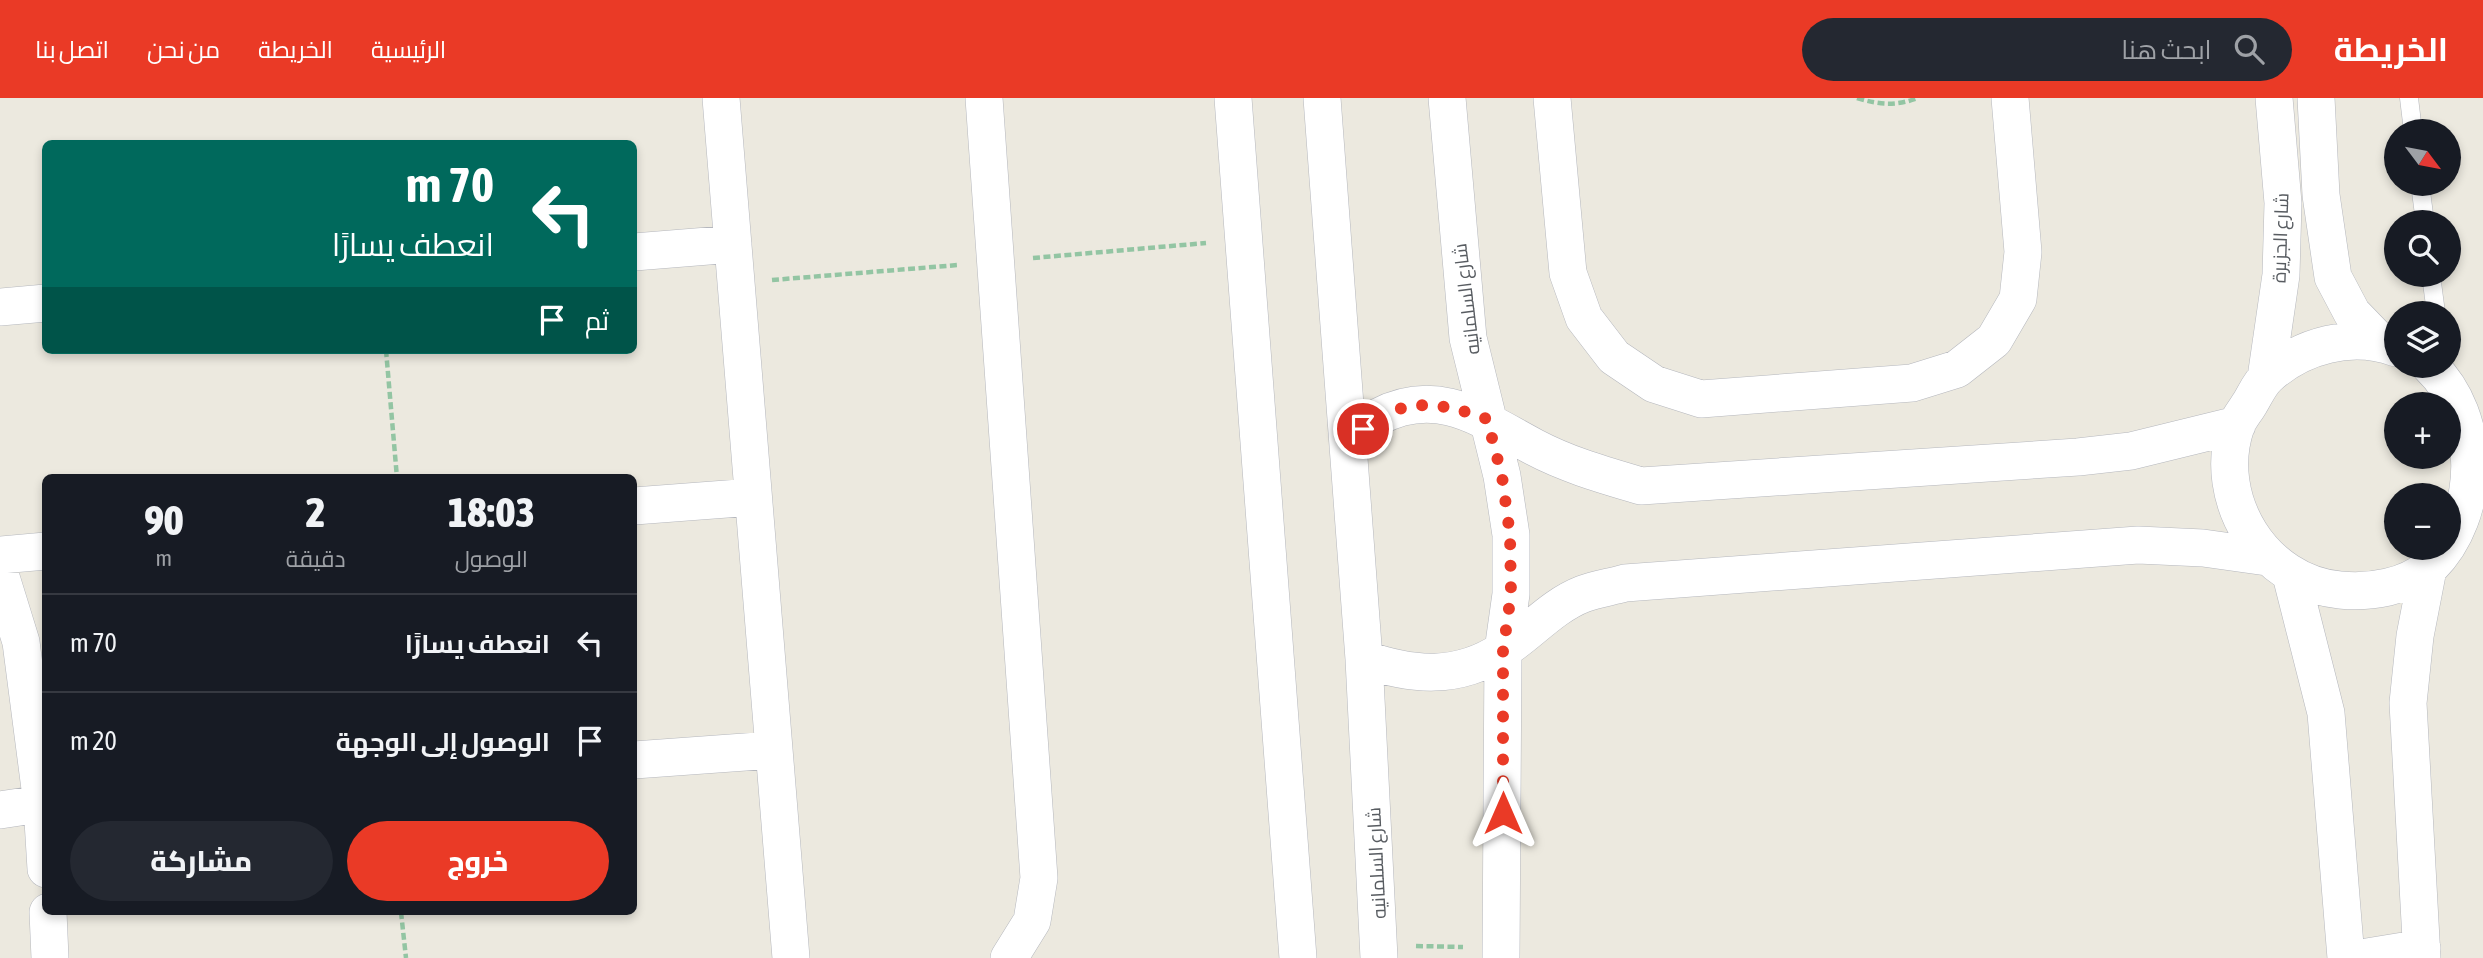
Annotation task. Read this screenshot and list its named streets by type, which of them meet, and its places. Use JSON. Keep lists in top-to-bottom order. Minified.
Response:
{"streets":{"street":["شارع الجزيرة","شارع السلمانيه"]},"north":"bottom right","page":{"header":"الخريطة","search":"ابحث هنا","nav":["الرئيسية","الخريطة","من نحن","اتصل بنا"],"map_buttons":["+","−"],"turn":["70 m","انعطف يسارًا"],"then":"ثم","eta":["18:03","الوصول","2","دقيقة","90","m"],"list":[{"name":"انعطف يسارًا","value":"70 m"},{"name":"الوصول إلى الوجهة","value":"20 m"}],"buttons":["خروج","مشاركة"]}}
